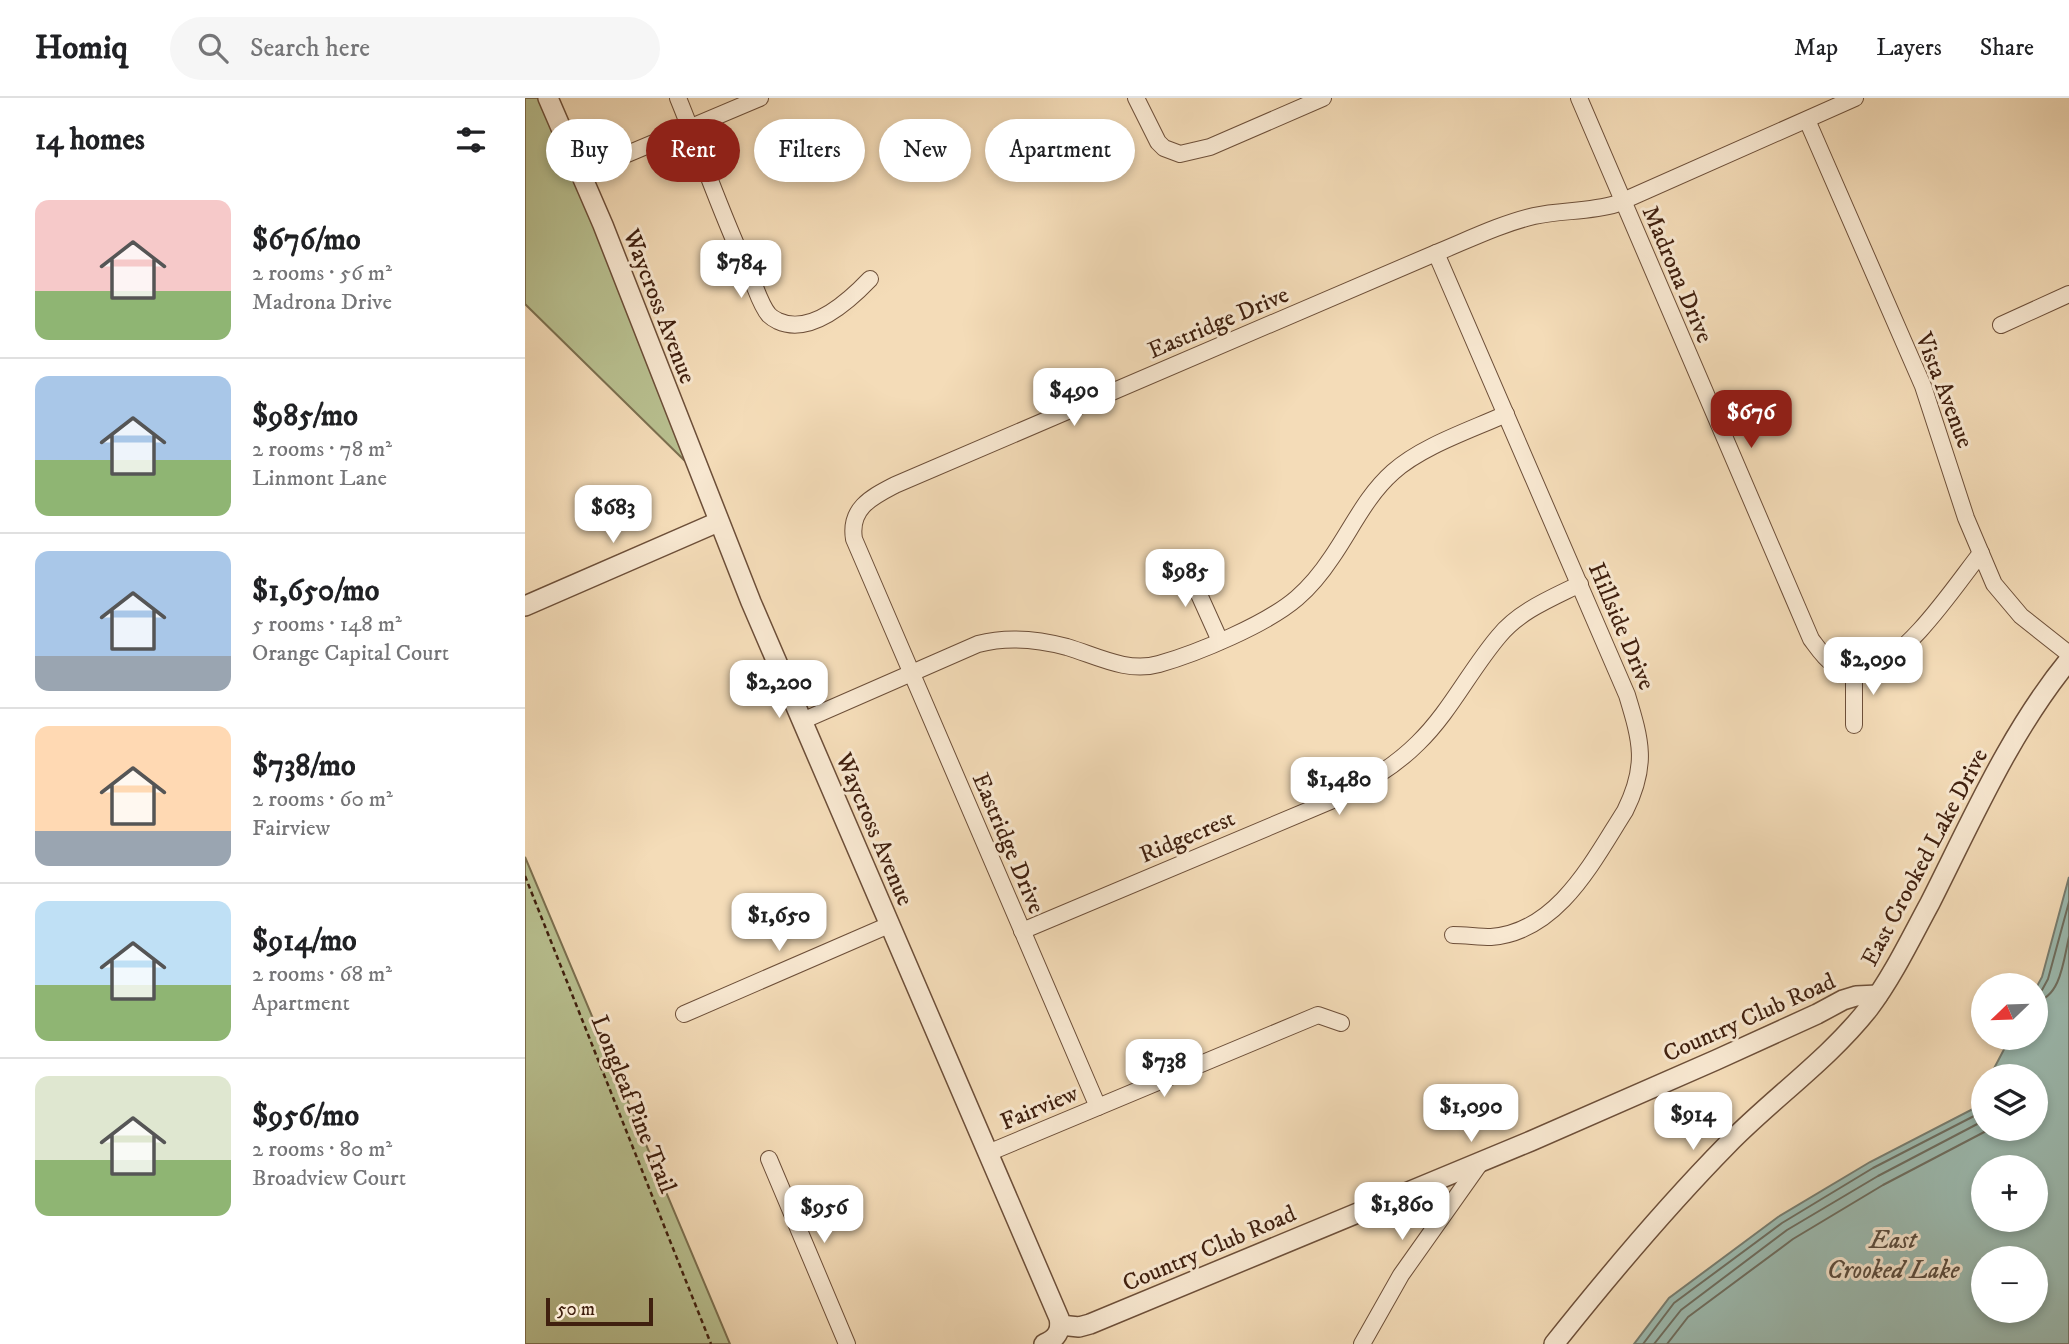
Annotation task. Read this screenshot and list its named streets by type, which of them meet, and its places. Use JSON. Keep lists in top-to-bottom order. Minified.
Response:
{"streets":{"street":["Madrona Drive","Waycross Avenue","Eastridge Drive","Vista Avenue","Hillside Drive","Ridgecrest","East Crooked Lake Drive","Country Club Road","Fairview"],"path":["Longleaf Pine Trail"]},"crossings":[["Madrona Drive","Eastridge Drive"],["Waycross Avenue","Country Club Road"],["Waycross Avenue","Fairview"],["Eastridge Drive","Vista Avenue"],["Eastridge Drive","Hillside Drive"],["Eastridge Drive","Ridgecrest"],["Eastridge Drive","Fairview"],["Hillside Drive","Ridgecrest"],["East Crooked Lake Drive","Country Club Road"]],"water":["East Crooked Lake"],"scale_bar":"50 m","north":"bottom left","page":{"header":"Homiq","search":"Search here","nav":["Map","Layers","Share"],"heading":"14 homes","chip":["Buy","Rent","Filters","New","Apartment"],"list":[{"name":"$676/mo","note":"2 rooms · 56 m² · Madrona Drive"},{"name":"$985/mo","note":"2 rooms · 78 m² · Linmont Lane"},{"name":"$1,650/mo","note":"5 rooms · 148 m² · Orange Capital Court"},{"name":"$738/mo","note":"2 rooms · 60 m² · Fairview"},{"name":"$914/mo","note":"2 rooms · 68 m² · Apartment"},{"name":"$956/mo","note":"2 rooms · 80 m² · Broadview Court"}],"price":["$784","$490","$676","$683","$985","$2,090","$2,200","$1,480","$1,650","$738","$1,090","$914","$1,860","$956"],"map_buttons":["+","−"],"scale":"50 m"}}
